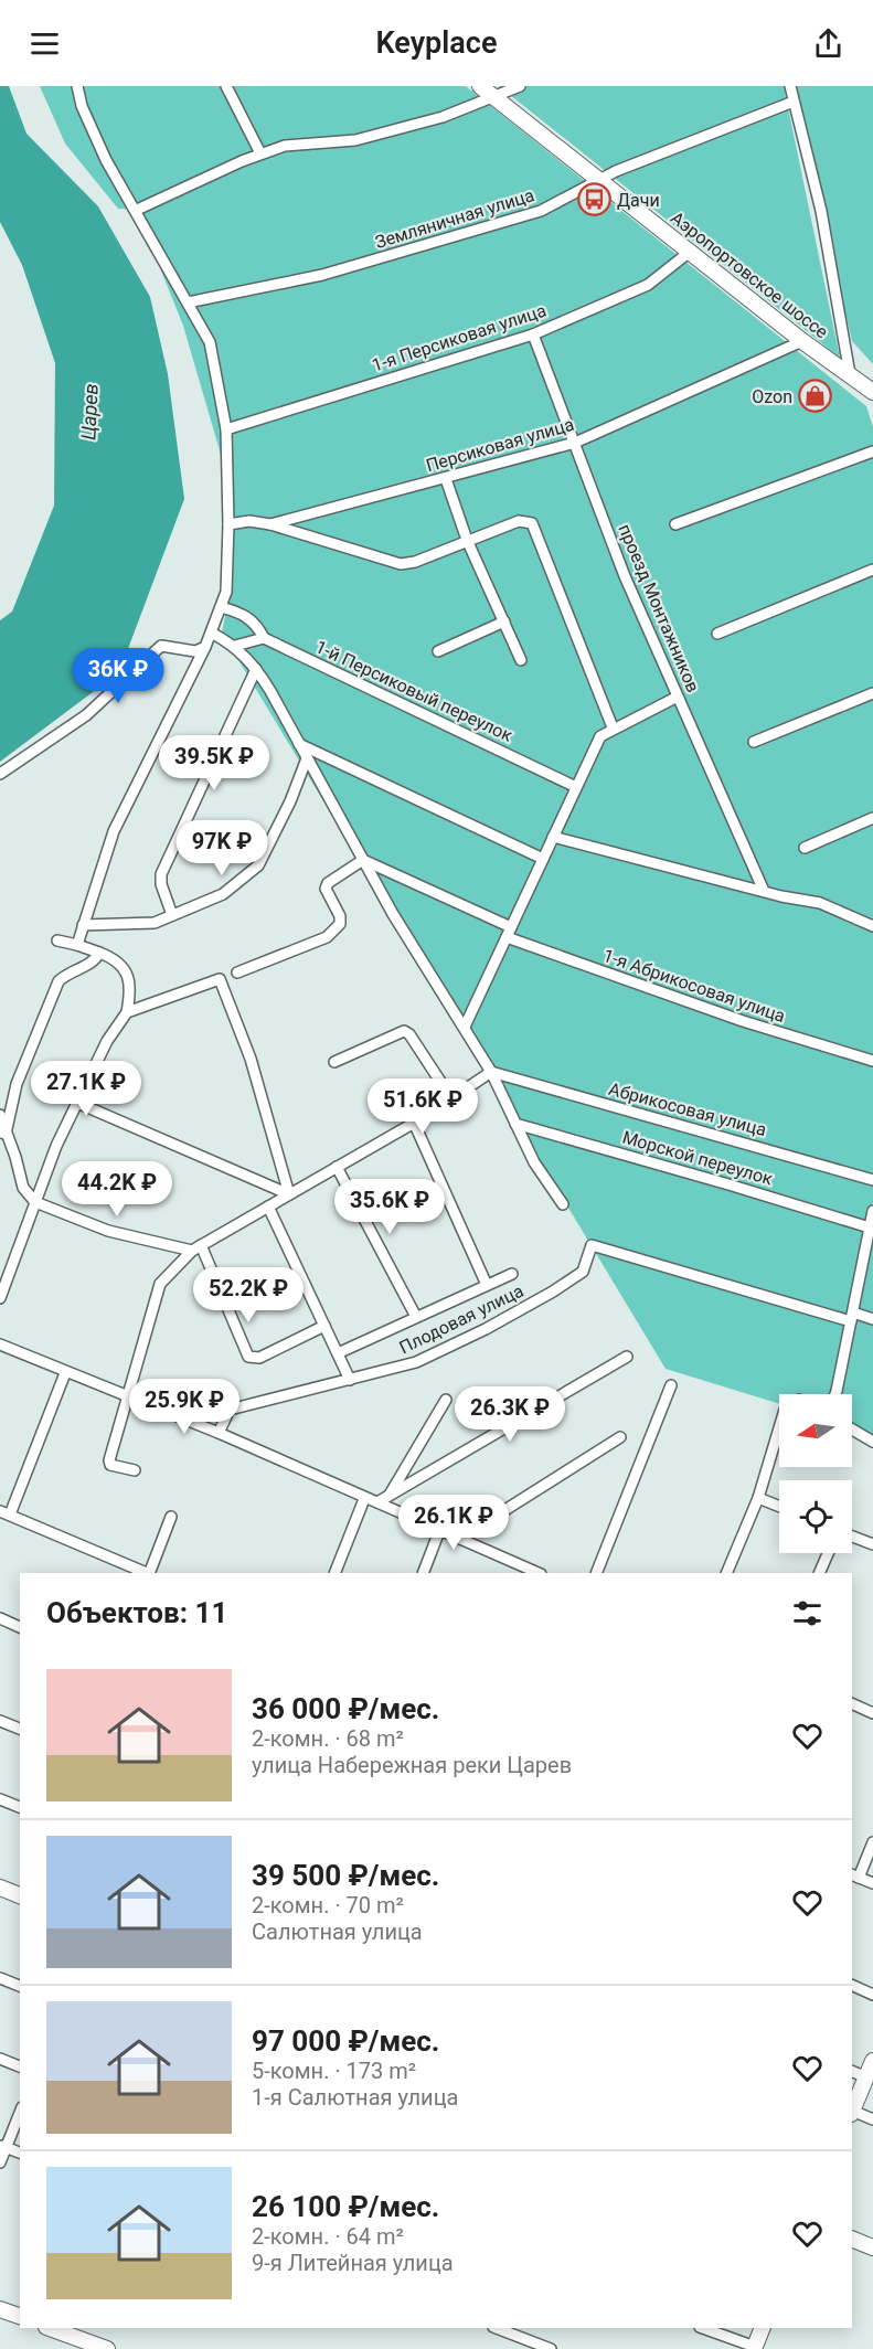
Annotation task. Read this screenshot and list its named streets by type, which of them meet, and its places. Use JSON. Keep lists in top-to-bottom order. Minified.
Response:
{"streets":{"main road":["Аэропортовское шоссе"],"street":["Земляничная улица","1-я Персиковая улица","Персиковая улица","проезд Монтажников","1-й Персиковый переулок","1-я Абрикосовая улица","Абрикосовая улица","Морской переулок","Плодовая улица"]},"crossings":[["Земляничная улица","Аэропортовское шоссе"],["Аэропортовское шоссе","1-я Персиковая улица"],["Аэропортовское шоссе","Персиковая улица"],["1-я Персиковая улица","проезд Монтажников"],["Персиковая улица","проезд Монтажников"]],"water":["Царев"],"places":{"bus stop":["Дачи"],"shop":["Ozon"]},"north":"left","page":{"header":"Keyplace","price":["36K ₽","39.5K ₽","97K ₽","27.1K ₽","51.6K ₽","44.2K ₽","35.6K ₽","52.2K ₽","25.9K ₽","26.3K ₽","26.1K ₽"],"heading":"Объектов: 11","list":[{"name":"36 000 ₽/мес.","note":"2-комн. · 68 m² · улица Набережная реки Царев"},{"name":"39 500 ₽/мес.","note":"2-комн. · 70 m² · Салютная улица"},{"name":"97 000 ₽/мес.","note":"5-комн. · 173 m² · 1-я Салютная улица"},{"name":"26 100 ₽/мес.","note":"2-комн. · 64 m² · 9-я Литейная улица"}]}}
